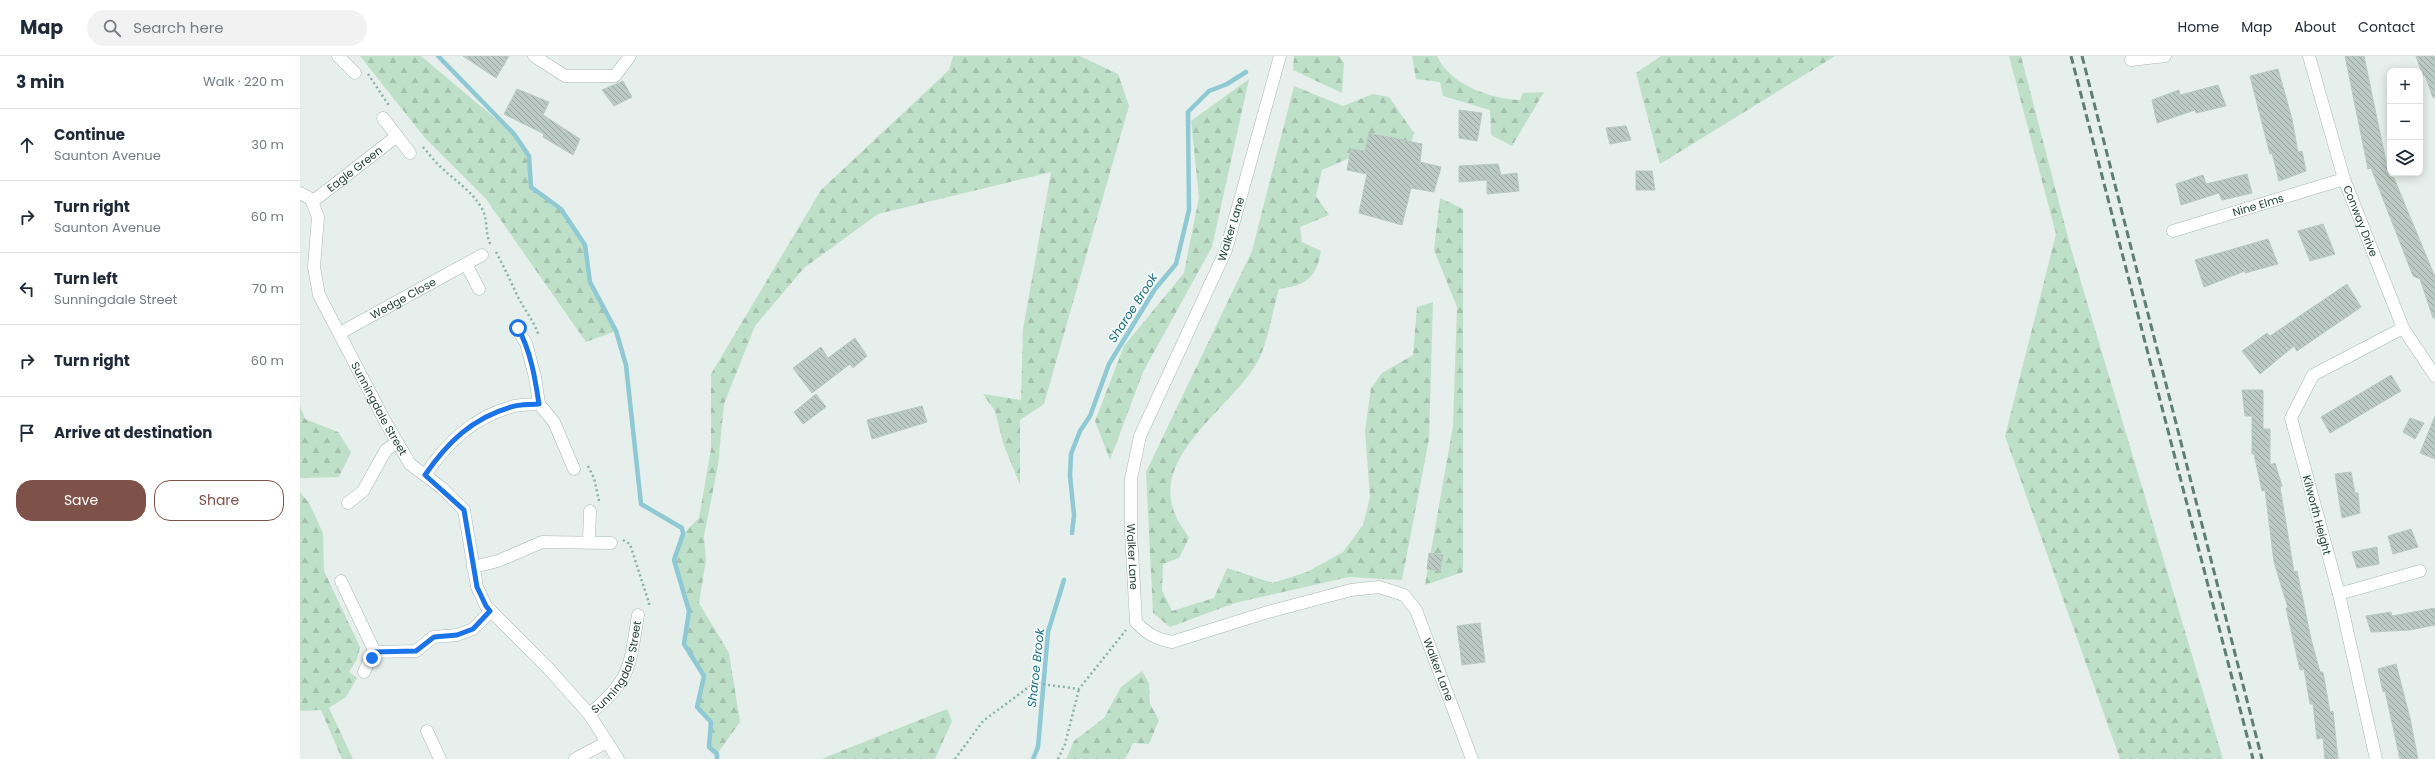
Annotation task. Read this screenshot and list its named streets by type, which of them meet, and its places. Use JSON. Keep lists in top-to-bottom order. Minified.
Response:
{"streets":{"street":["Eagle Green","Nine Elms","Conway Drive","Walker Lane","Wedge Close","Sunningdale Street","Kilworth Height"]},"crossings":[["Eagle Green","Sunningdale Street"],["Nine Elms","Conway Drive"],["Conway Drive","Kilworth Height"],["Wedge Close","Sunningdale Street"]],"water":["Sharoe Brook"],"page":{"header":"Map","search":"Search here","nav":["Home","Map","About","Contact"],"heading":["3 min","Walk · 220 m"],"map_buttons":["+","−"],"list":[["Continue","Saunton Avenue","30 m"],["Turn right","Saunton Avenue","60 m"],["Turn left","Sunningdale Street","70 m"],["Turn right","60 m"],"Arrive at destination"],"buttons":["Save","Share"]}}
